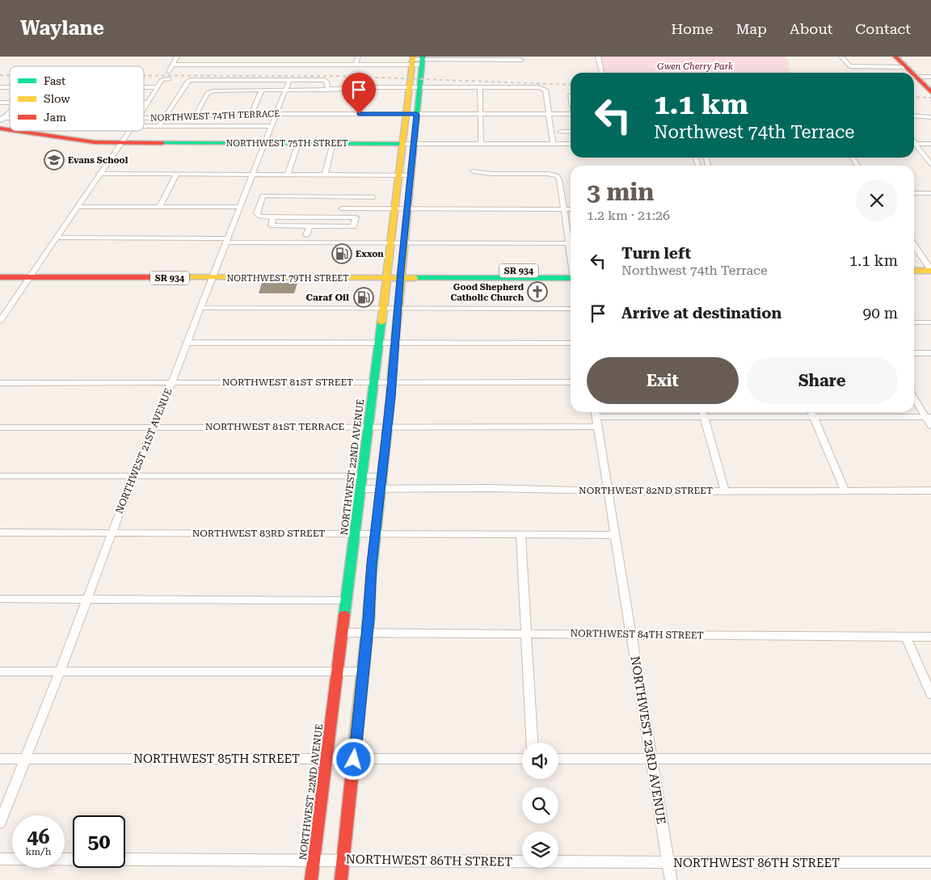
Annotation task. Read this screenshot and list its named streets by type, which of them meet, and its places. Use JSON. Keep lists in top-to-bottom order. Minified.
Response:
{"streets":{"main road":["NORTHWEST 75TH STREET","SR 934","NORTHWEST 79TH STREET","NORTHWEST 22ND AVENUE"],"street":["NORTHWEST 74TH TERRACE","NORTHWEST 81ST STREET","NORTHWEST 81ST TERRACE","NORTHWEST 21ST AVENUE","NORTHWEST 82ND STREET","NORTHWEST 83RD STREET","NORTHWEST 84TH STREET","NORTHWEST 23RD AVENUE","NORTHWEST 85TH STREET","NORTHWEST 86TH STREET"]},"crossings":[["NORTHWEST 74TH TERRACE","NORTHWEST 21ST AVENUE"],["NORTHWEST 74TH TERRACE","NORTHWEST 22ND AVENUE"],["NORTHWEST 75TH STREET","NORTHWEST 21ST AVENUE"],["NORTHWEST 75TH STREET","NORTHWEST 22ND AVENUE"],["NORTHWEST 79TH STREET","NORTHWEST 21ST AVENUE"],["NORTHWEST 79TH STREET","NORTHWEST 22ND AVENUE"],["NORTHWEST 81ST STREET","NORTHWEST 21ST AVENUE"],["NORTHWEST 81ST STREET","NORTHWEST 22ND AVENUE"],["NORTHWEST 81ST TERRACE","NORTHWEST 21ST AVENUE"],["NORTHWEST 81ST TERRACE","NORTHWEST 22ND AVENUE"],["NORTHWEST 81ST TERRACE","NORTHWEST 23RD AVENUE"],["NORTHWEST 21ST AVENUE","NORTHWEST 83RD STREET"],["NORTHWEST 21ST AVENUE","NORTHWEST 85TH STREET"],["NORTHWEST 22ND AVENUE","NORTHWEST 82ND STREET"],["NORTHWEST 22ND AVENUE","NORTHWEST 83RD STREET"],["NORTHWEST 22ND AVENUE","NORTHWEST 84TH STREET"],["NORTHWEST 22ND AVENUE","NORTHWEST 85TH STREET"],["NORTHWEST 22ND AVENUE","NORTHWEST 86TH STREET"],["NORTHWEST 82ND STREET","NORTHWEST 23RD AVENUE"],["NORTHWEST 83RD STREET","NORTHWEST 23RD AVENUE"],["NORTHWEST 84TH STREET","NORTHWEST 23RD AVENUE"],["NORTHWEST 23RD AVENUE","NORTHWEST 86TH STREET"]],"parks":["Gwen Cherry Park"],"places":{"school or university":["Evans School"],"fuel station":["Exxon","Caraf Oil"],"church":["Good Shepherd Catholic Church"]},"legend":["Fast","Slow","Jam"],"page":{"header":"Waylane","nav":["Home","Map","About","Contact"],"turn":["1.1 km","Northwest 74th Terrace"],"heading":["3 min","1.2 km · 21:26"],"list":[{"name":"Turn left","note":"Northwest 74th Terrace","value":"1.1 km"},{"name":"Arrive at destination","value":"90 m"}],"buttons":["Exit","Share"],"speed":"46 km/h","limit":"50"}}
